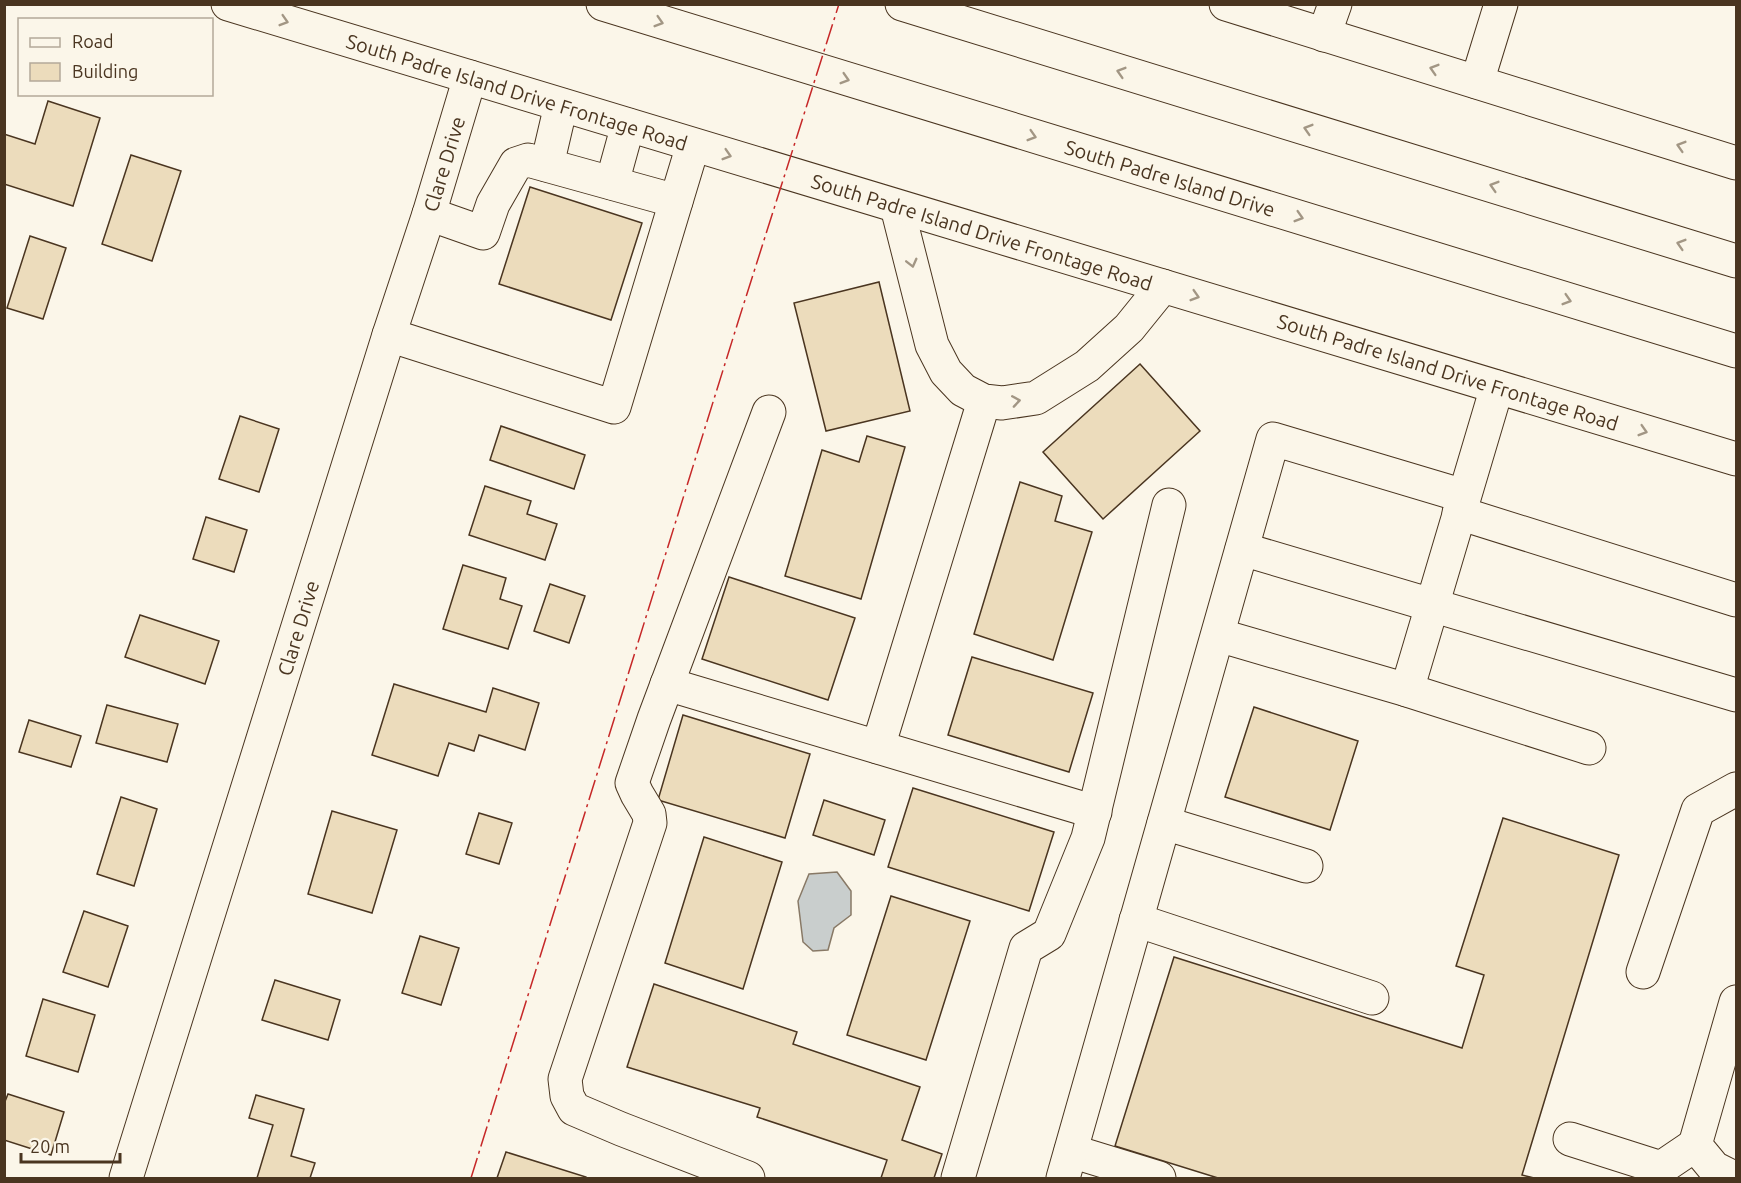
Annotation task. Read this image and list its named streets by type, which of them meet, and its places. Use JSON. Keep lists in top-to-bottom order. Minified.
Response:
{"streets":{"main road":["South Padre Island Drive Frontage Road","Clare Drive","South Padre Island Drive"]},"crossings":[["South Padre Island Drive Frontage Road","Clare Drive"]],"legend":["Road","Building"],"scale_bar":"20 m"}
